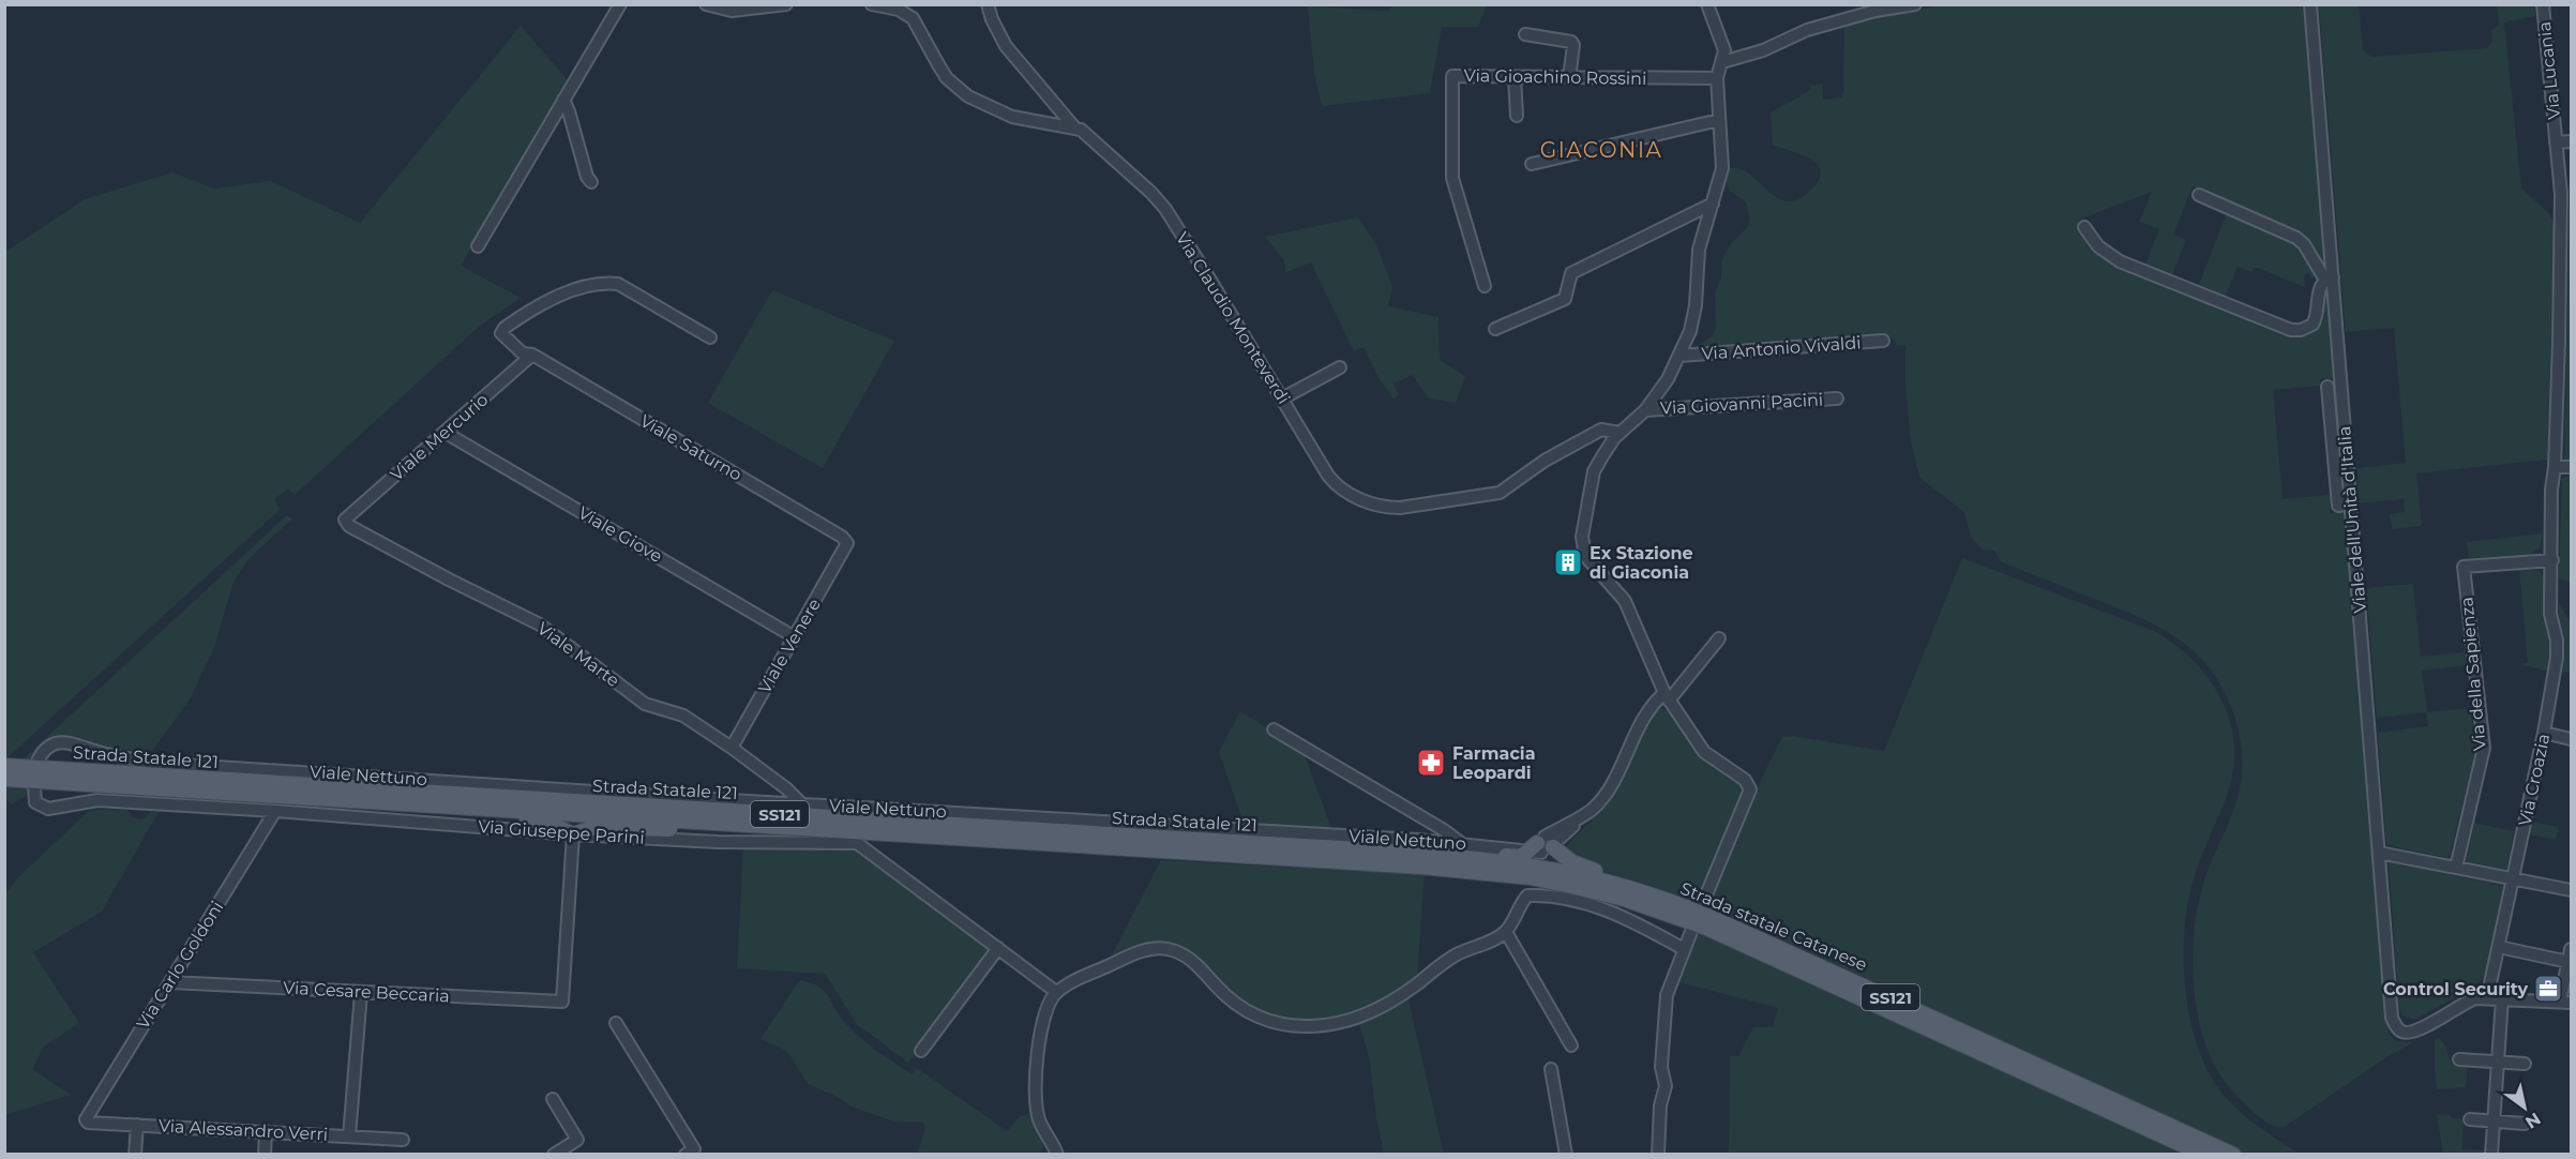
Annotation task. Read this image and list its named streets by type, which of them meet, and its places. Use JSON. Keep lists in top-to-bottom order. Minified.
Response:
{"streets":{"main road":["Strada Statale 121","SS121","Strada statale Catanese"],"street":["Via Lucania","Via Gioachino Rossini","Via Claudio Monteverdi","Via Antonio Vivaldi","Via Giovanni Pacini","Viale Mercurio","Viale Saturno","Viale dell'Unità d'Italia","Viale Giove","Viale Venere","Viale Marte","Via della Sapienza","Viale Nettuno","Via Croazia","Via Giuseppe Parini","Via Carlo Goldoni","Via Cesare Beccaria","Via Alessandro Verri"]},"crossings":[["Via Lucania","Via della Sapienza"],["Via Lucania","Via Croazia"],["Viale Mercurio","Viale Saturno"],["Viale Mercurio","Viale Giove"],["Viale Mercurio","Viale Marte"],["Viale Saturno","Viale Venere"],["Viale dell'Unità d'Italia","Via Croazia"],["Viale Giove","Viale Venere"],["Viale Venere","Viale Marte"],["Viale Marte","Viale Nettuno"],["Via della Sapienza","Via Croazia"],["Strada Statale 121","Viale Nettuno"],["Strada Statale 121","Strada statale Catanese"],["Viale Nettuno","Strada statale Catanese"],["Via Giuseppe Parini","Via Carlo Goldoni"],["Via Giuseppe Parini","Via Cesare Beccaria"],["Via Carlo Goldoni","Via Cesare Beccaria"],["Via Carlo Goldoni","Via Alessandro Verri"]],"districts":["GIACONIA"],"places":{"building":["Ex Stazione di Giaconia"],"pharmacy":["Farmacia Leopardi"],"office":["Control Security"]},"north":"bottom right"}
